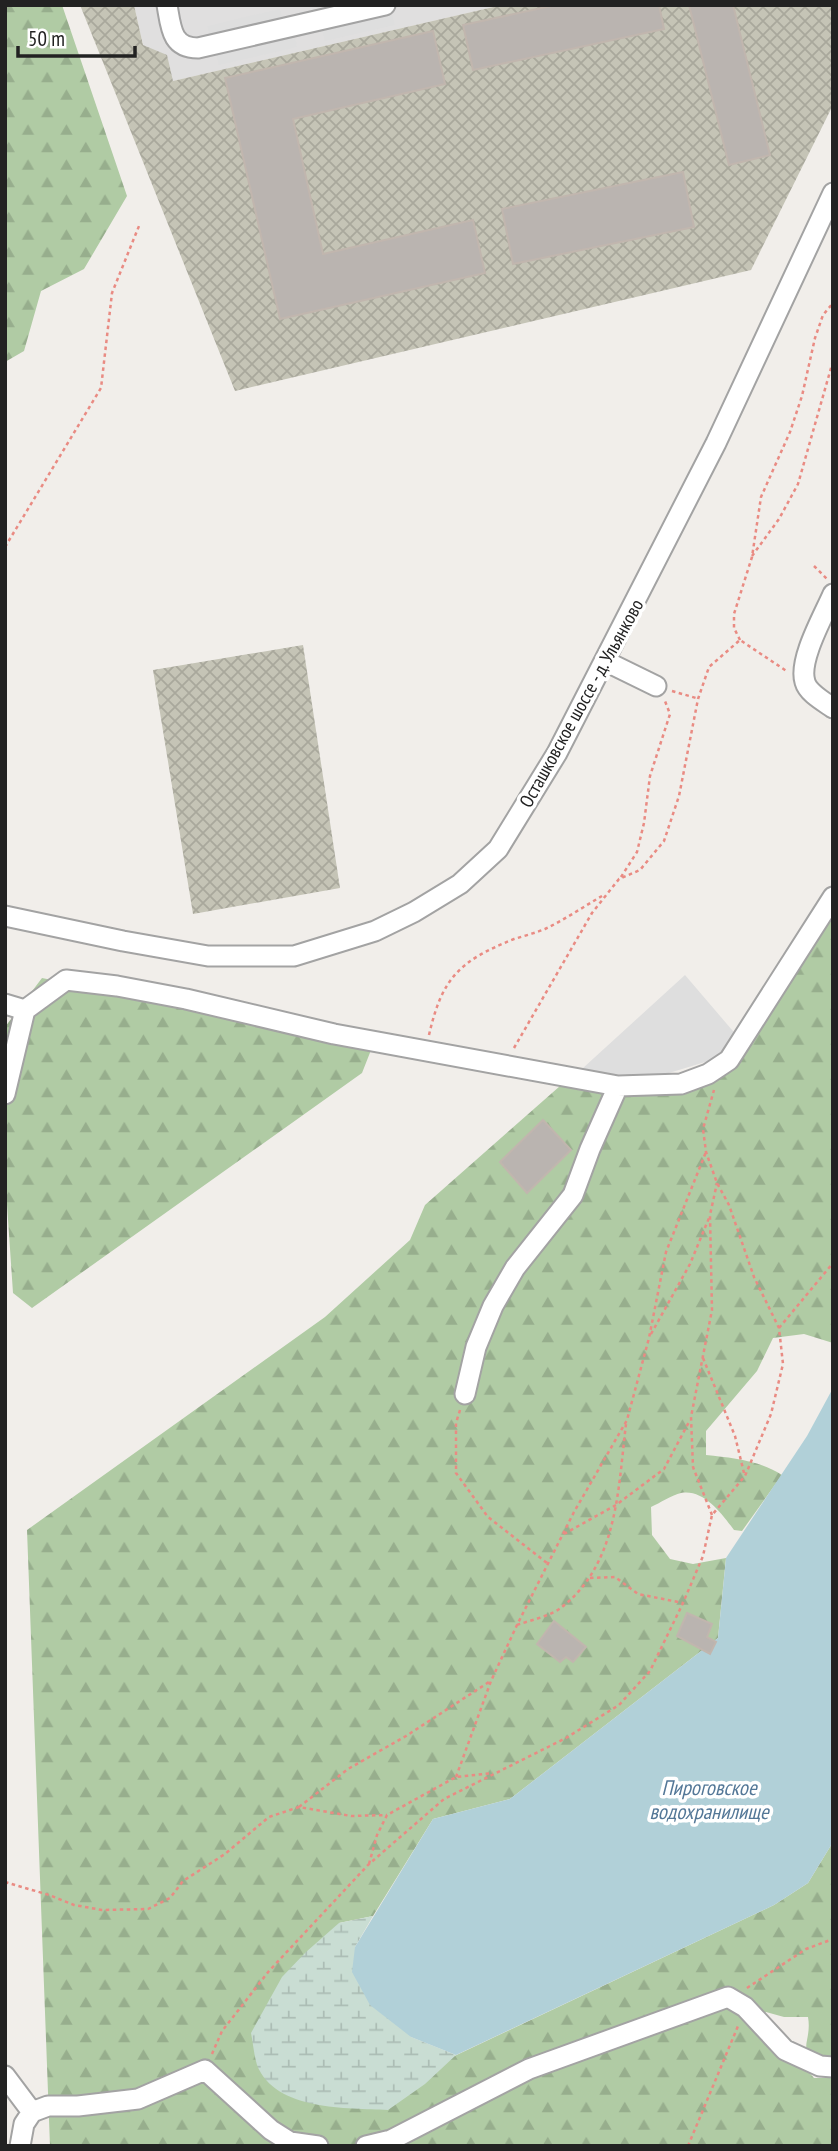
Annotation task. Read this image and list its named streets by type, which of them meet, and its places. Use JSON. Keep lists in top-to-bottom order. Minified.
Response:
{"streets":{"street":["Осташковское шоссе - д. Ульянково"]},"water":["Пироговское водохранилище"],"scale_bar":"50 m"}
